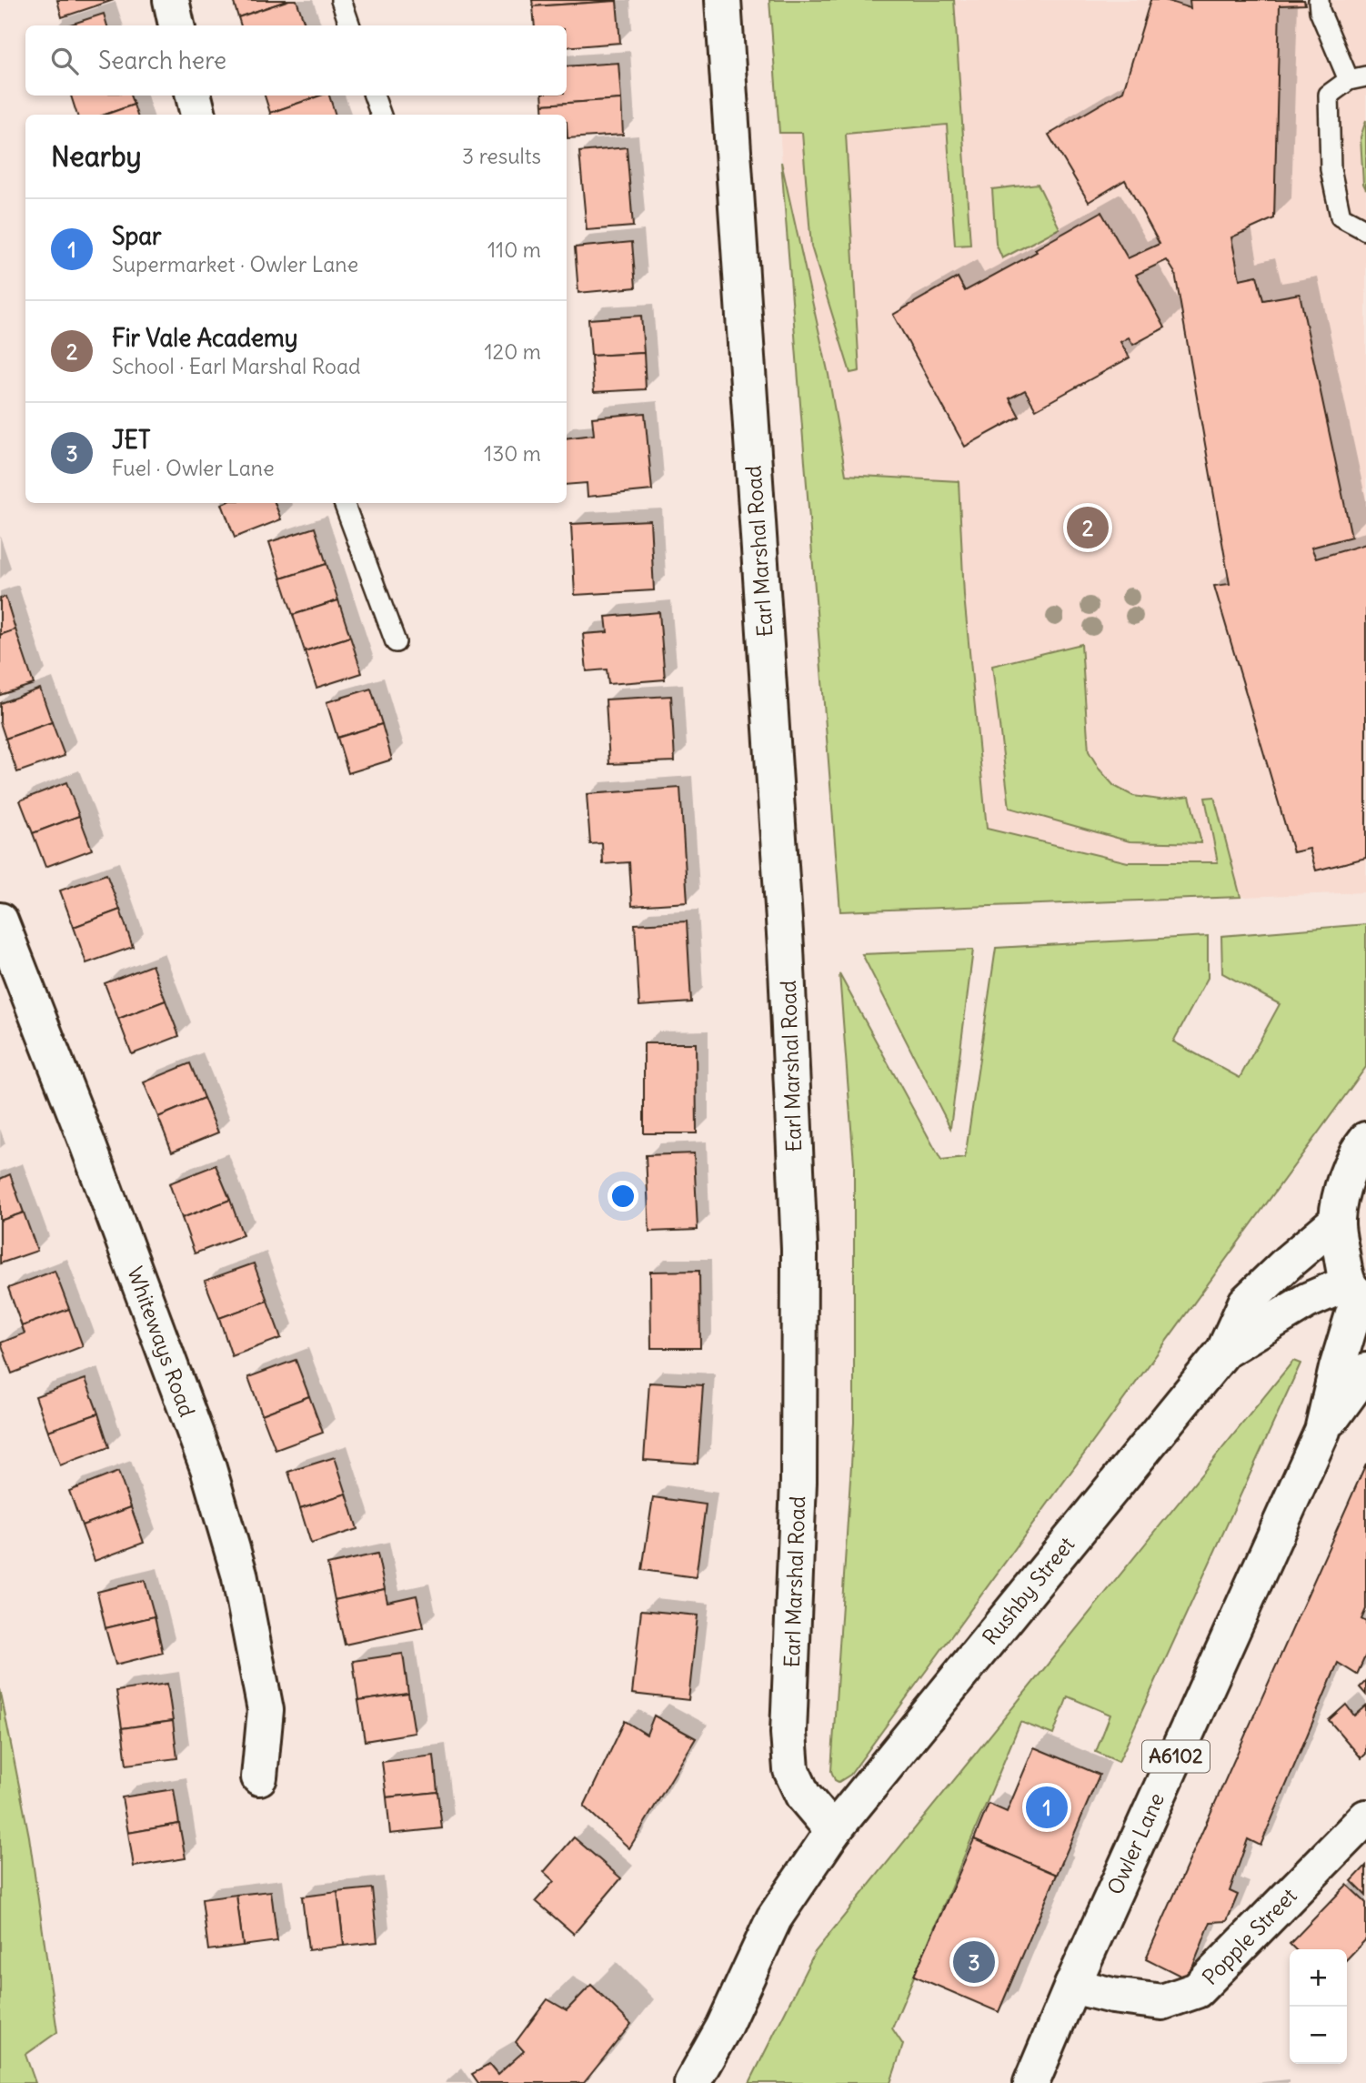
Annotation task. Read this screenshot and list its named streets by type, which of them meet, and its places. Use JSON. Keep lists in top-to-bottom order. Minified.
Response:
{"streets":{"street":["Earl Marshal Road","Whiteways Road","Rushby Street","A6102","Owler Lane","Popple Street"]},"crossings":[["Earl Marshal Road","Rushby Street"],["Rushby Street","Owler Lane"],["Owler Lane","Popple Street"]],"page":{"search":"Search here","heading":["Nearby","3 results"],"list":[{"mark":"1","name":"Spar","note":"Supermarket · Owler Lane","value":"110 m"},{"mark":"2","name":"Fir Vale Academy","note":"School · Earl Marshal Road","value":"120 m"},{"mark":"3","name":"JET","note":"Fuel · Owler Lane","value":"130 m"}],"pins":["2","1","3"],"map_buttons":["+","−"]}}
